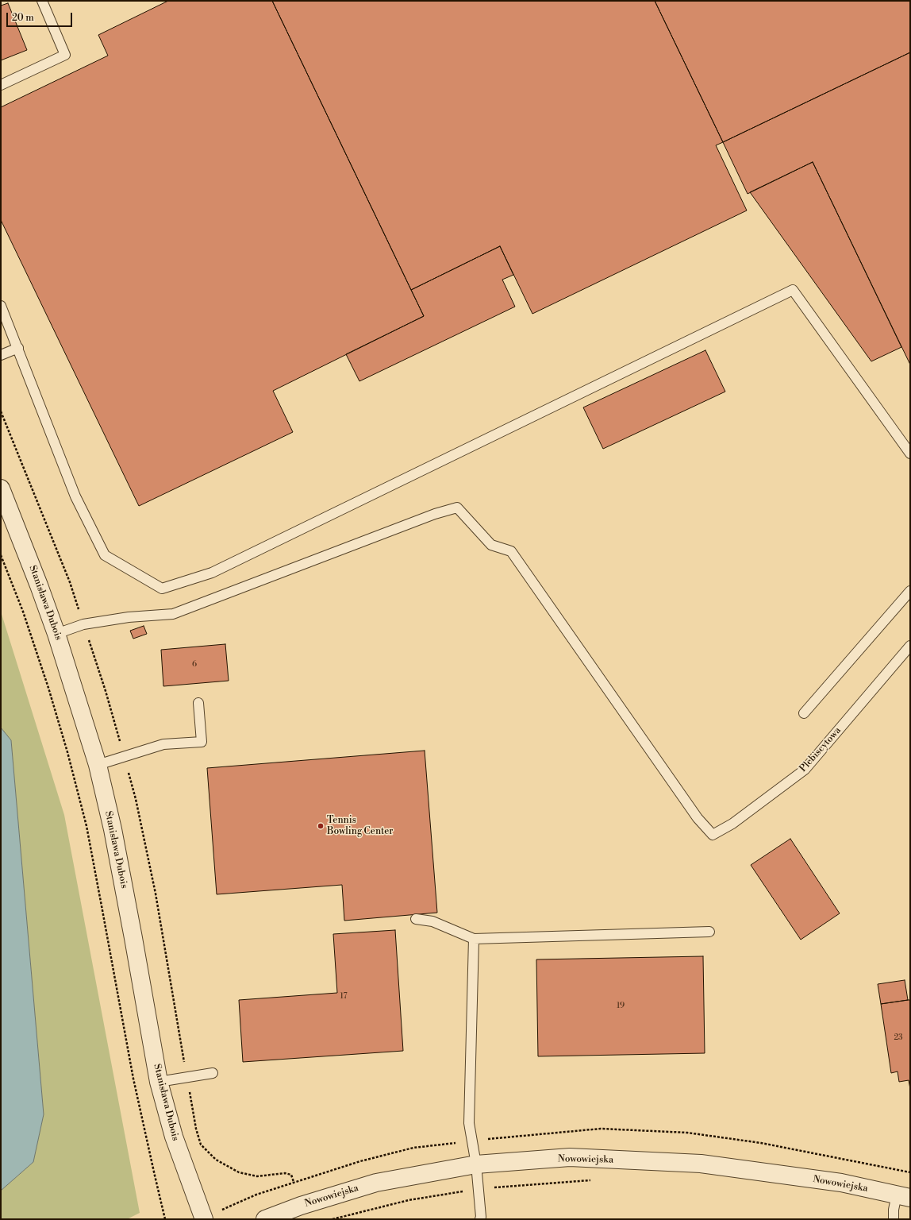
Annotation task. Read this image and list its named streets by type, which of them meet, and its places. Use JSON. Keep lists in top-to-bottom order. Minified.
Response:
{"streets":{"street":["Stanisława Dubois","Nowowiejska"],"lane":["Plebiscytowa"]},"crossings":[["Stanisława Dubois","Plebiscytowa"]],"places":["Tennis Bowling Center"],"house_numbers":["6","17","19","23"],"scale_bar":"20 m"}
